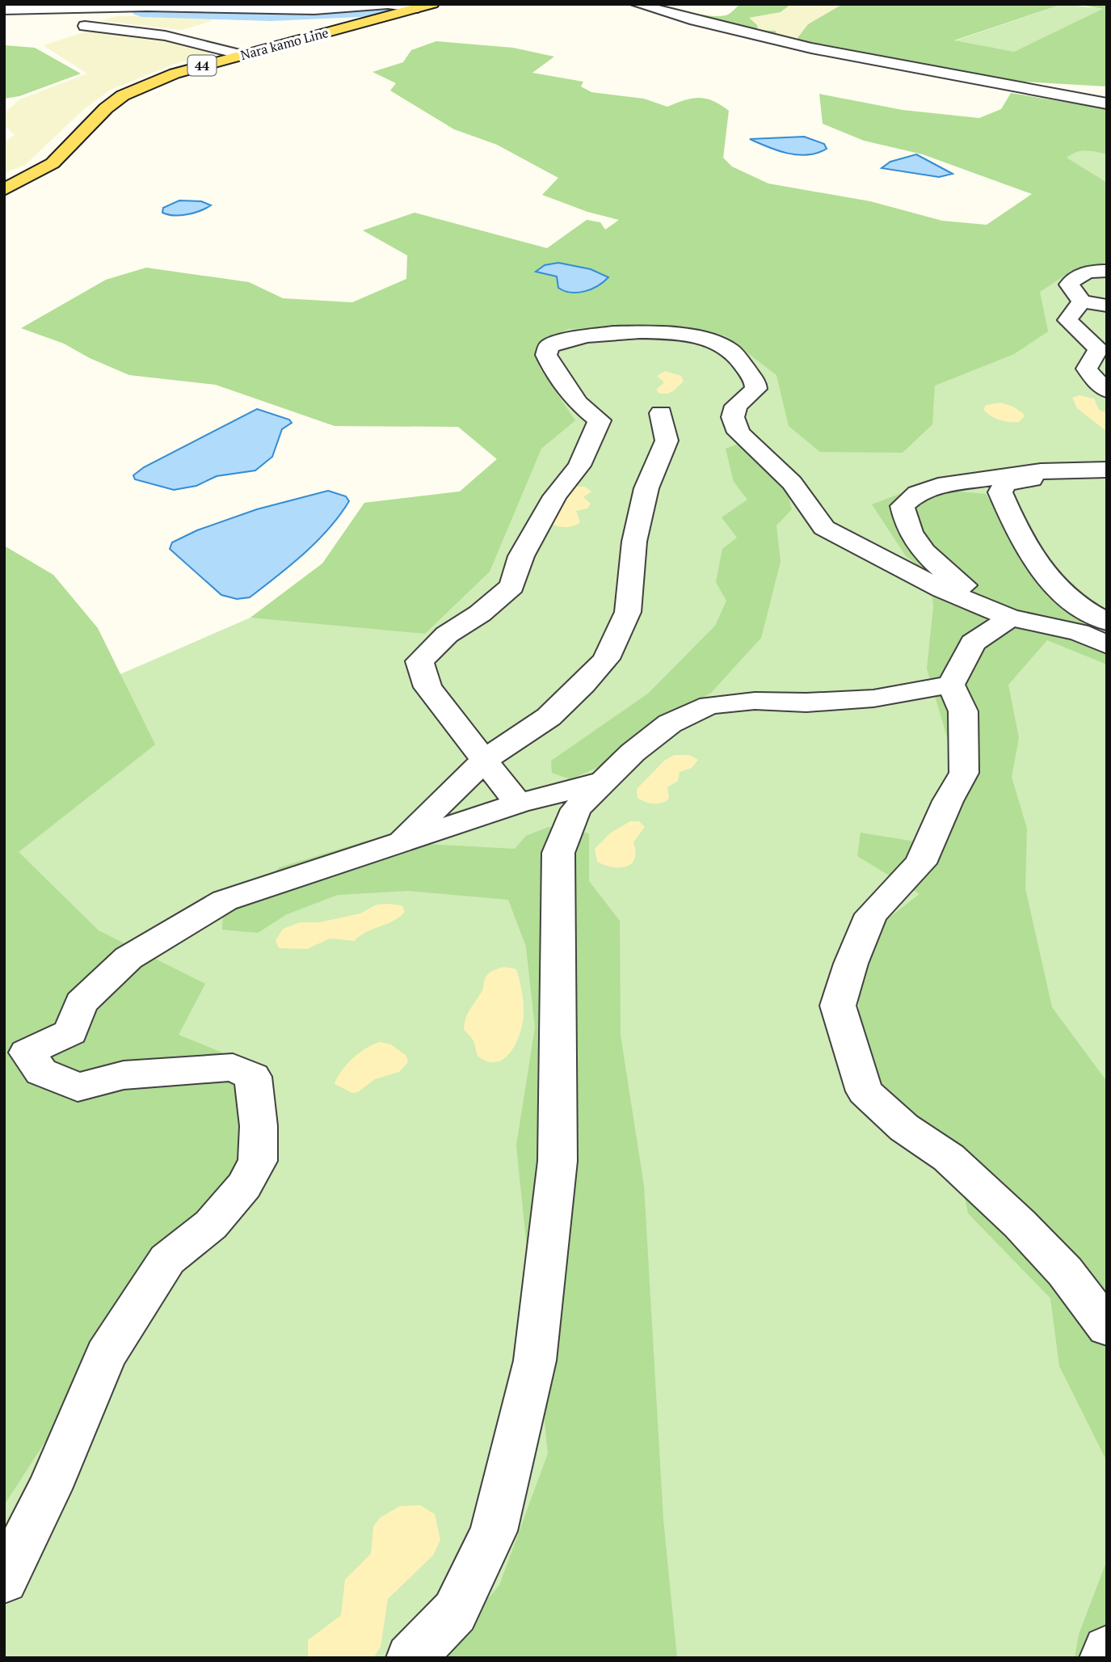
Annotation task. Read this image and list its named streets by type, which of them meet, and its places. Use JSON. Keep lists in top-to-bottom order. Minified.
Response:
{"streets":{"main road":["Nara kamo Line","44"]}}
